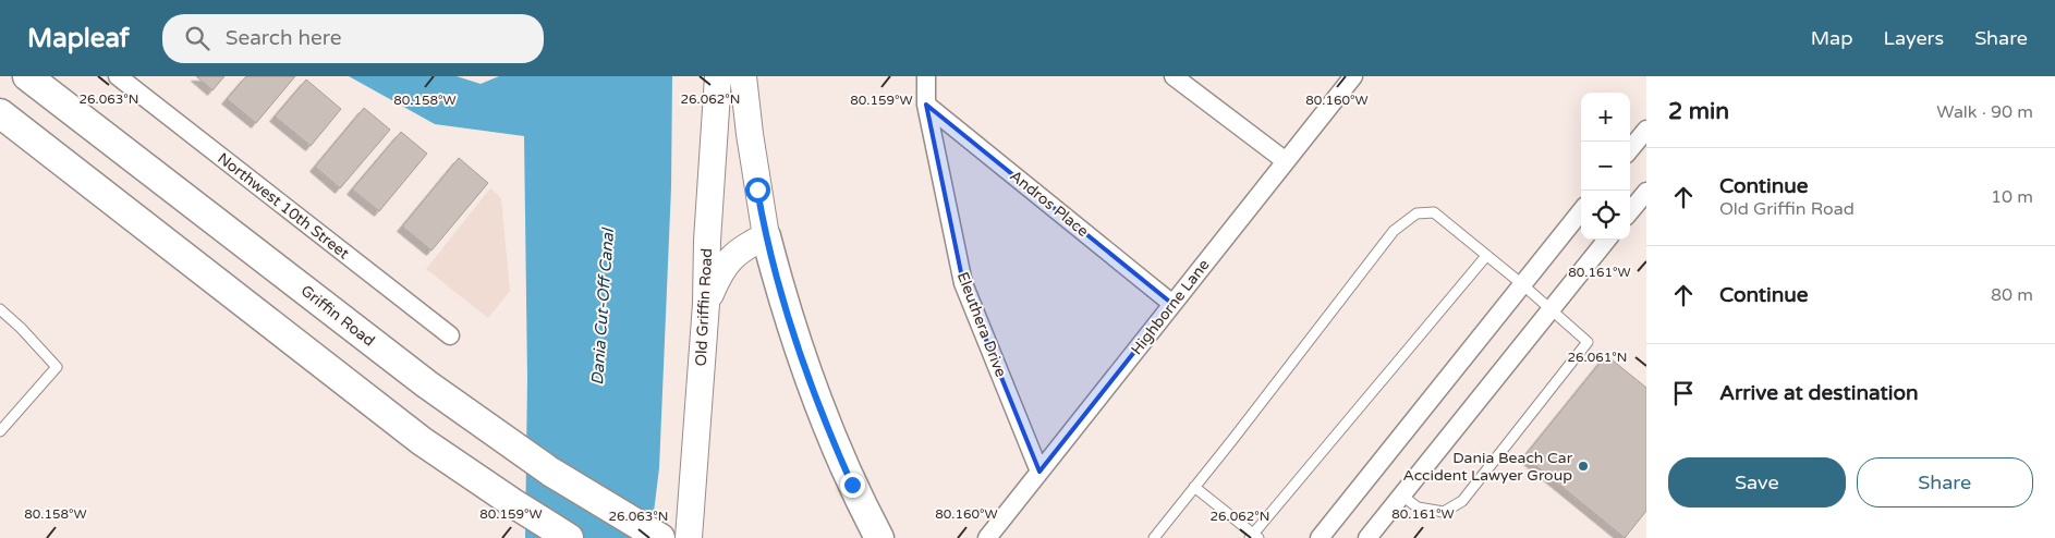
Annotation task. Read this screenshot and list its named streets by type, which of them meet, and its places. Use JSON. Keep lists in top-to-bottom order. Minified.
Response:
{"streets":{"main road":["Griffin Road"],"street":["Andros Place","Northwest 10th Street","Old Griffin Road","Highborne Lane","Eleuthera Drive"]},"crossings":[["Andros Place","Highborne Lane"],["Andros Place","Eleuthera Drive"],["Highborne Lane","Eleuthera Drive"]],"water":["Dania Cut-Off Canal"],"places":["Dania Beach Car Accident Lawyer Group"],"page":{"header":"Mapleaf","search":"Search here","nav":["Map","Layers","Share"],"heading":["2 min","Walk · 90 m"],"map_buttons":["+","−"],"list":[["Continue","Old Griffin Road","10 m"],["Continue","80 m"],"Arrive at destination"],"buttons":["Save","Share"]},"coordinates":["26.063°N","26.062°N","80.158°W","80.159°W","80.160°W","80.161°W","26.061°N"]}
